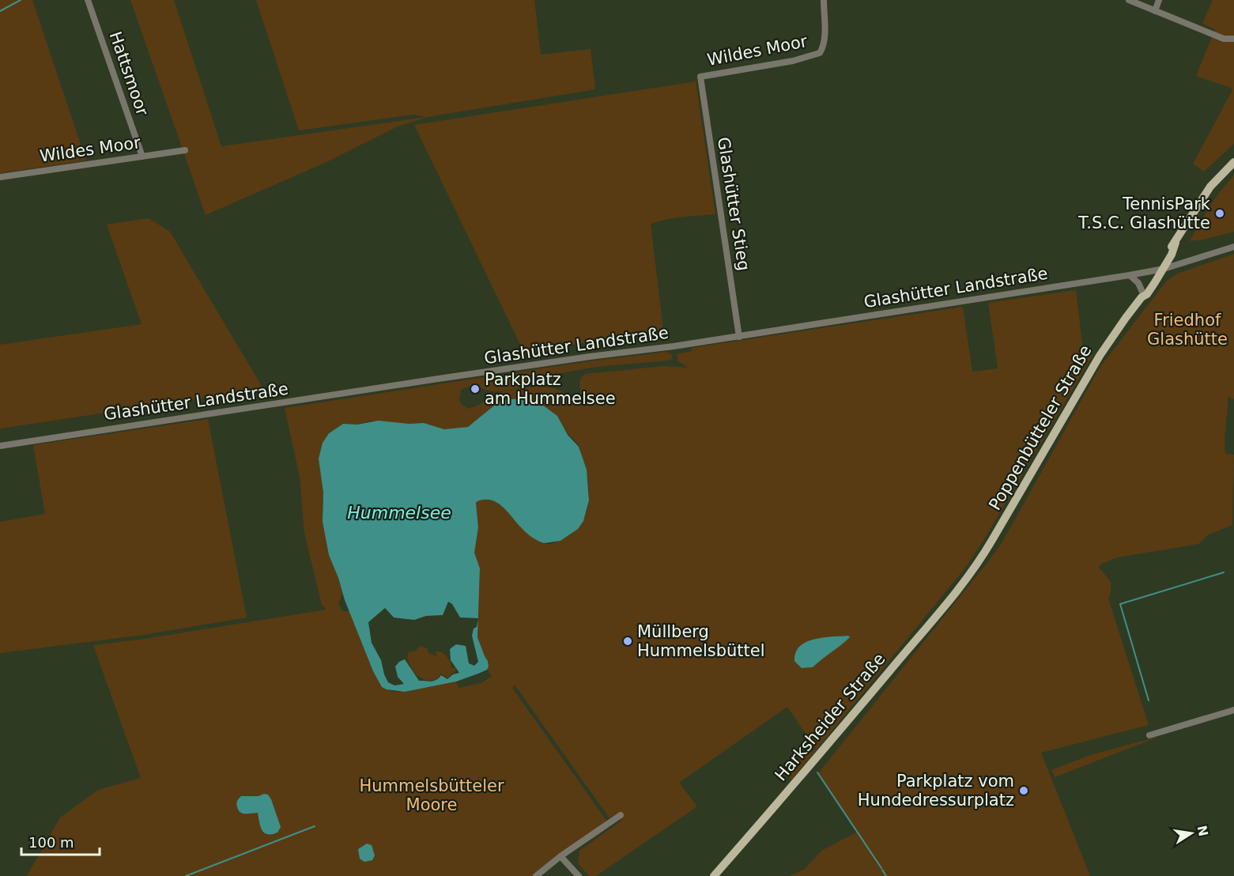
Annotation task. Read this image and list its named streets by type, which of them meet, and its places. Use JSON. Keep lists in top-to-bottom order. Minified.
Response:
{"streets":{"main road":["Poppenbütteler Straße","Harksheider Straße"],"street":["Wildes Moor","Hattsmoor","Glashütter Stieg","Glashütter Landstraße"]},"crossings":[["Wildes Moor","Hattsmoor"],["Wildes Moor","Glashütter Stieg"],["Glashütter Stieg","Glashütter Landstraße"],["Glashütter Landstraße","Poppenbütteler Straße"],["Poppenbütteler Straße","Harksheider Straße"]],"water":["Hummelsee"],"parks":["Friedhof Glashütte","Hummelsbütteler Moore"],"places":["TennisPark T.S.C. Glashütte","Parkplatz am Hummelsee","Müllberg Hummelsbüttel","Parkplatz vom Hundedressurplatz"],"scale_bar":"100 m","north":"right"}
